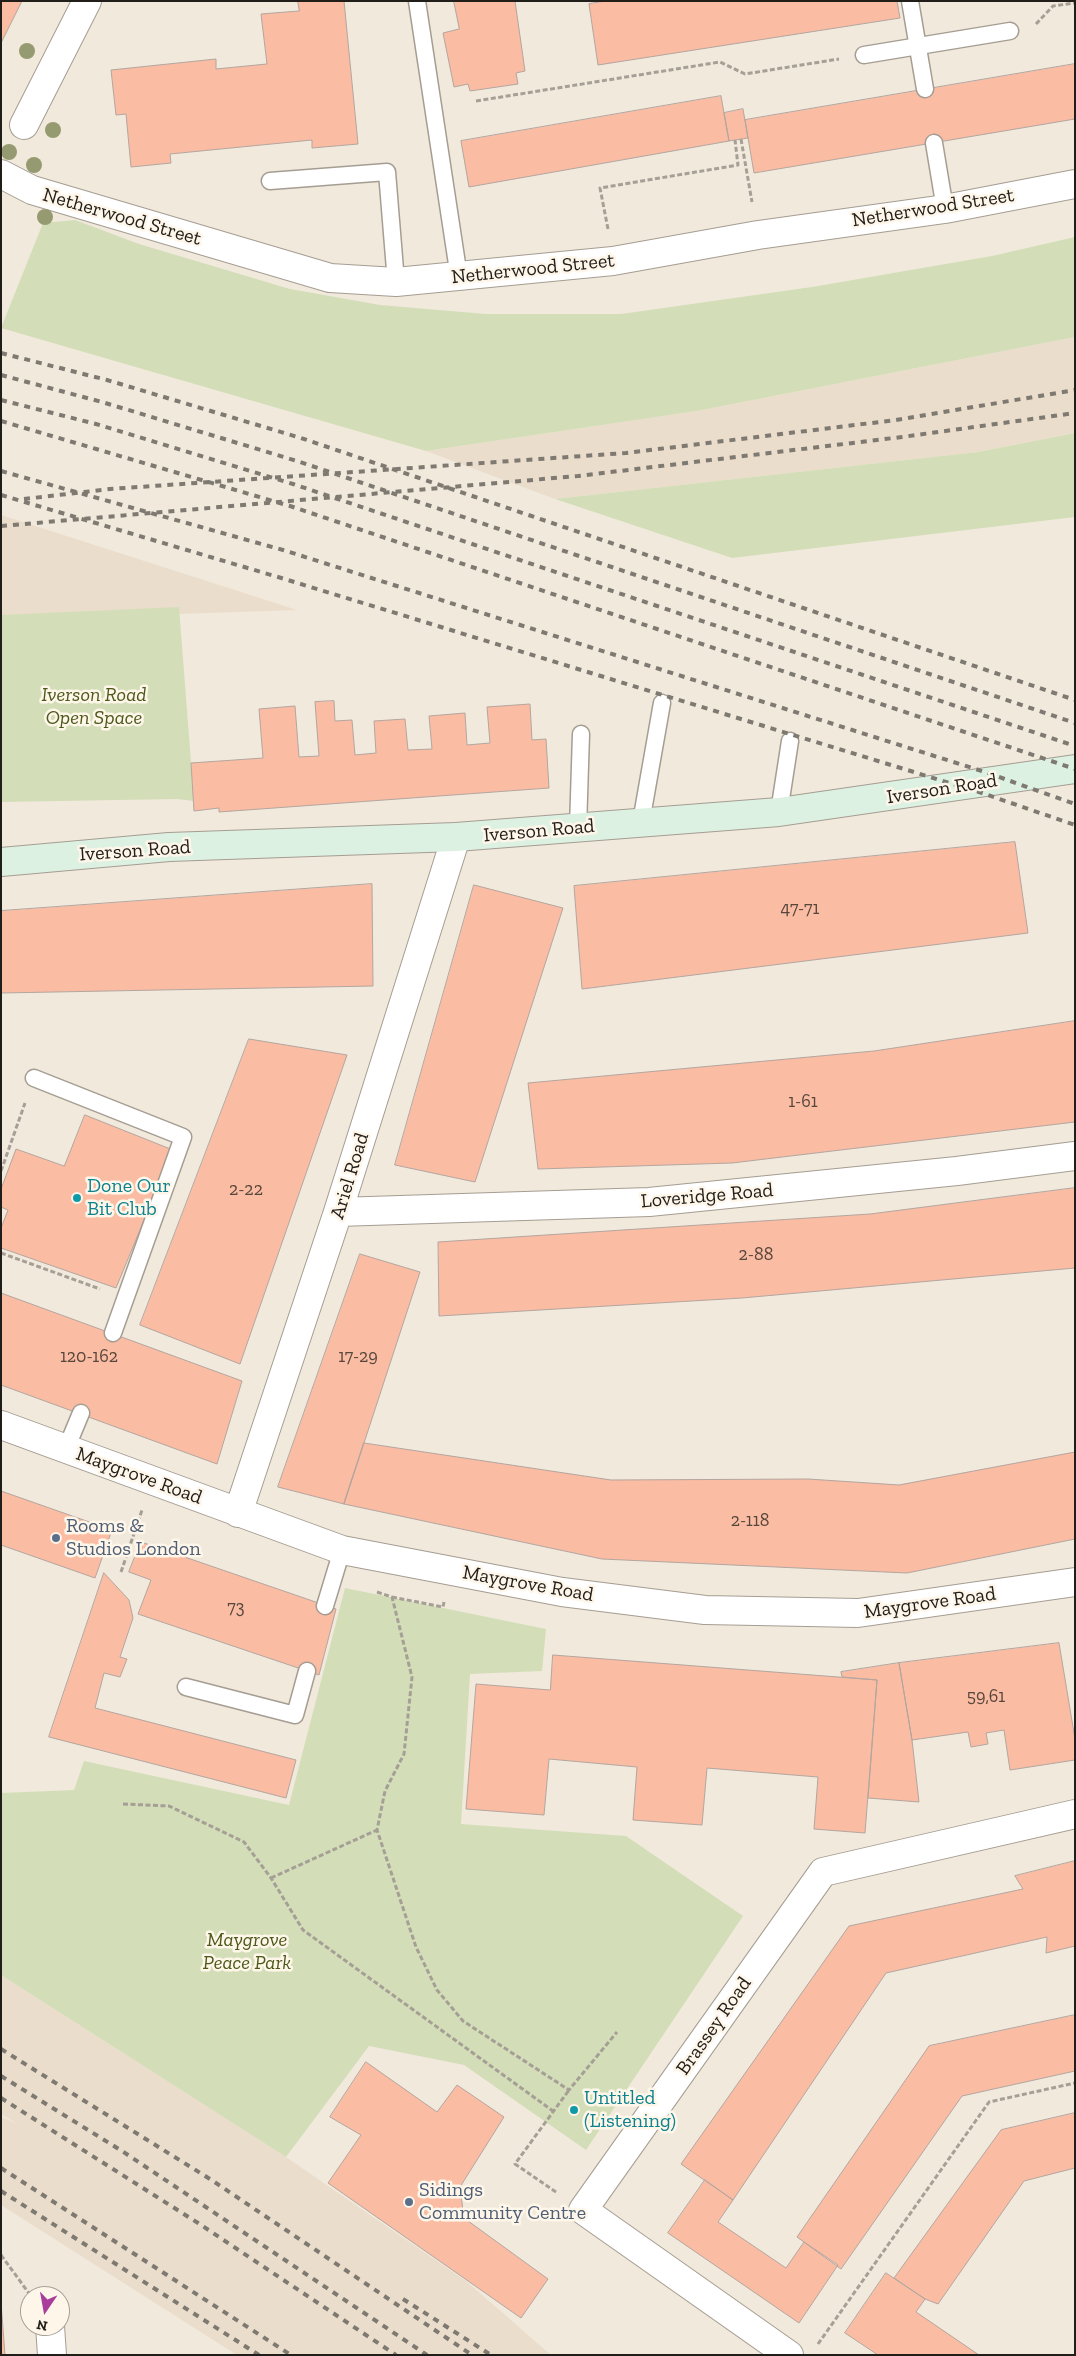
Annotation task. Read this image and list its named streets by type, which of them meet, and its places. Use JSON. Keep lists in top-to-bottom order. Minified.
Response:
{"streets":{"main road":["Iverson Road"],"street":["Netherwood Street","Ariel Road","Loveridge Road","Maygrove Road","Brassey Road"]},"crossings":[["Iverson Road","Ariel Road"],["Ariel Road","Loveridge Road"],["Ariel Road","Maygrove Road"]],"parks":["Iverson Road Open Space","Maygrove Peace Park"],"places":["Done Our Bit Club","Rooms & Studios London","Untitled (Listening)","Sidings Community Centre"],"house_numbers":["47-71","1-61","2-22","2-88","120-162","17-29","2-118","73","59,61"],"north":"bottom"}
